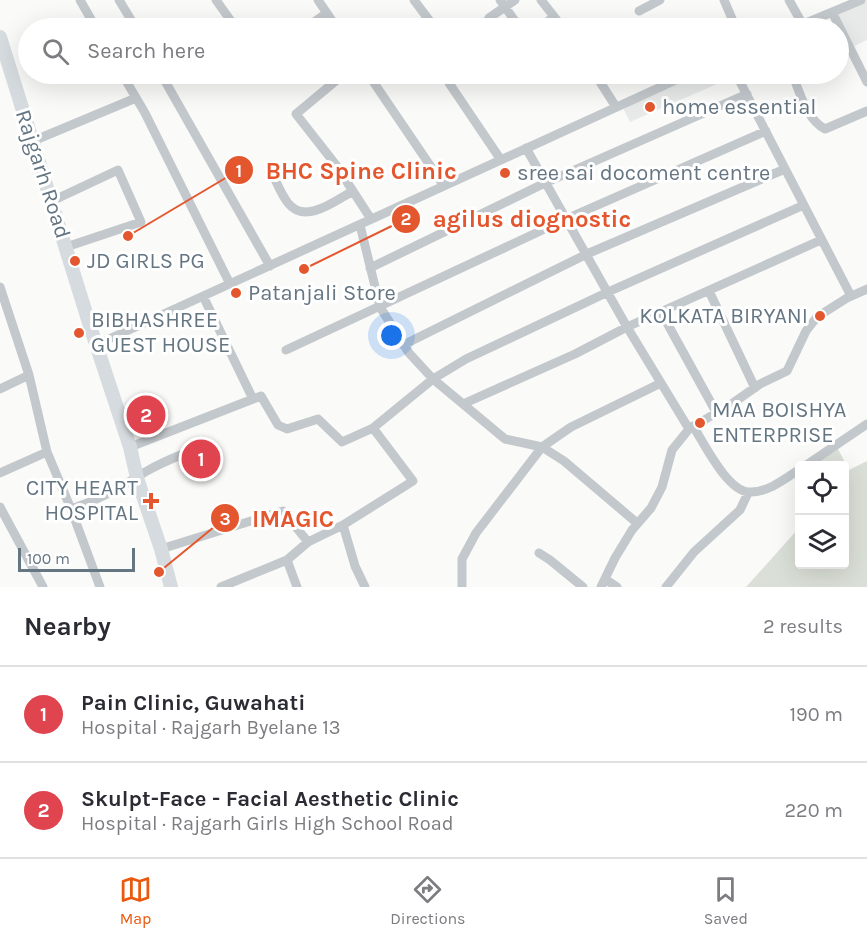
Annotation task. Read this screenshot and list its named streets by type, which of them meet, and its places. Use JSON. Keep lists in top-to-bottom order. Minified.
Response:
{"streets":{"main road":["Rajgarh Road"]},"places":{"other":["home essential","sree sai docoment centre","BHC Spine Clinic","JD GIRLS PG","agilus diognostic","Patanjali Store","KOLKATA BIRYANI","BIBHASHREE GUEST HOUSE","MAA BOISHYA ENTERPRISE","IMAGIC"],"health":["CITY HEART HOSPITAL"]},"scale_bar":"100 m","page":{"search":"Search here","pins":["2","1"],"scale":"100 m","heading":["Nearby","2 results"],"list":[{"mark":"1","name":"Pain Clinic, Guwahati","note":"Hospital · Rajgarh Byelane 13","value":"190 m"},{"mark":"2","name":"Skulpt-Face - Facial Aesthetic Clinic","note":"Hospital · Rajgarh Girls High School Road","value":"220 m"}],"nav":["Map","Directions","Saved"]}}
